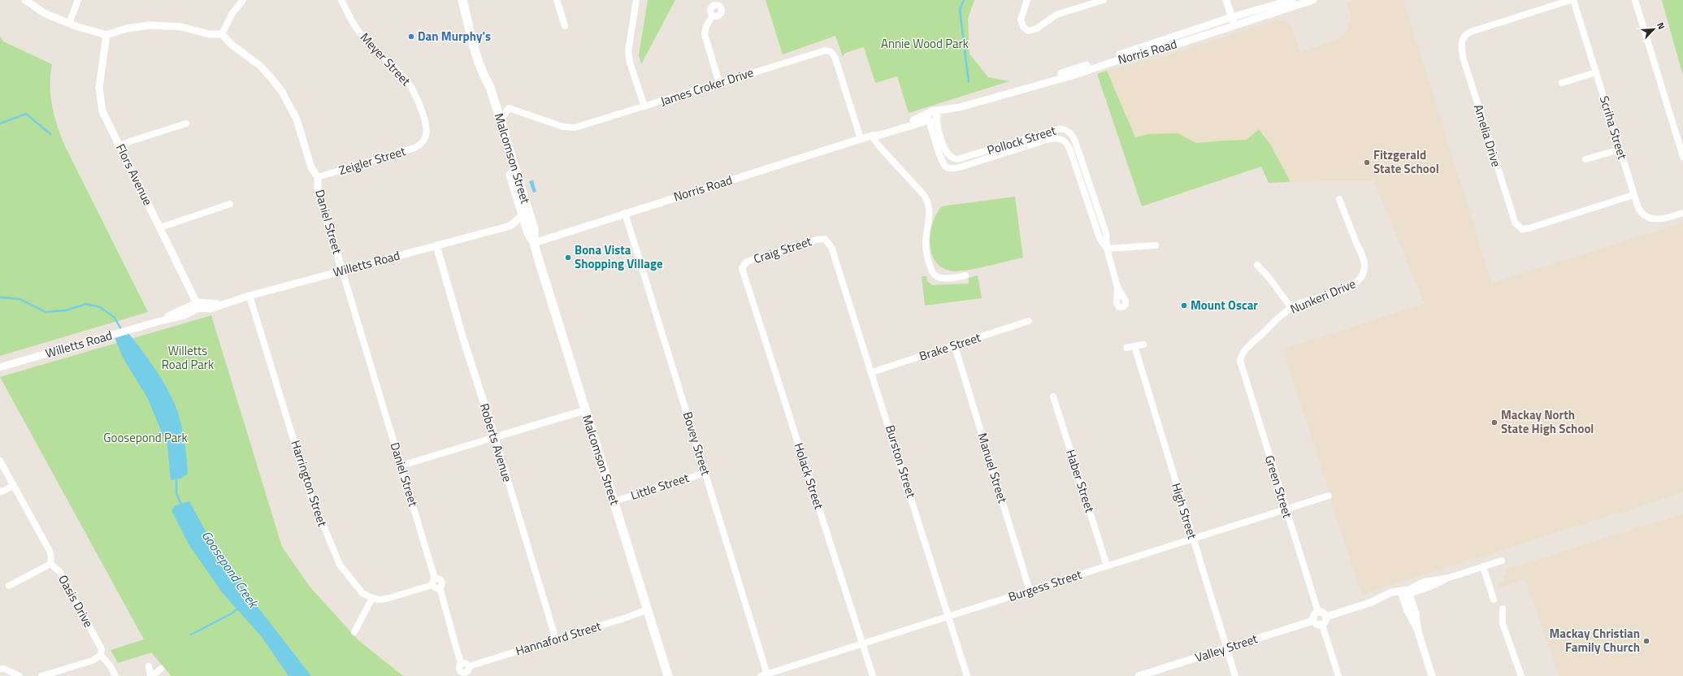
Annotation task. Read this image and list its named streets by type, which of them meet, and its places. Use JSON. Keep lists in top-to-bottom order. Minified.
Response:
{"streets":{"main road":["Malcomson Street"],"street":["Norris Road","Meyer Street","James Croker Drive","Scriha Street","Amelia Drive","Pollock Street","Zeigler Street","Flors Avenue","Daniel Street","Craig Street","Willetts Road","Nunkeri Drive","Brake Street","Roberts Avenue","Bovey Street","Burston Street","Manuel Street","Holack Street","Haber Street","Harrington Street","Little Street","Green Street","High Street","Burgess Street","Oasis Drive","Hannaford Street","Valley Street"]},"crossings":[["Norris Road","James Croker Drive"],["Norris Road","Malcomson Street"],["Norris Road","Bovey Street"],["Meyer Street","Zeigler Street"],["James Croker Drive","Malcomson Street"],["Scriha Street","Amelia Drive"],["Malcomson Street","Willetts Road"],["Malcomson Street","Little Street"],["Malcomson Street","Hannaford Street"],["Zeigler Street","Daniel Street"],["Flors Avenue","Willetts Road"],["Daniel Street","Willetts Road"],["Craig Street","Burston Street"],["Craig Street","Holack Street"],["Willetts Road","Roberts Avenue"],["Willetts Road","Harrington Street"],["Nunkeri Drive","Green Street"],["Brake Street","Burston Street"],["Brake Street","Manuel Street"],["Roberts Avenue","Hannaford Street"],["Bovey Street","Little Street"],["Bovey Street","Burgess Street"],["Burston Street","Burgess Street"],["Manuel Street","Burgess Street"],["Holack Street","Burgess Street"],["Haber Street","Burgess Street"],["Green Street","Burgess Street"],["Green Street","Valley Street"],["High Street","Burgess Street"],["High Street","Valley Street"]],"water":["Goosepond Creek"],"parks":["Annie Wood Park","Willetts Road Park","Goosepond Park"],"places":["Dan Murphy's","Fitzgerald State School","Bona Vista Shopping Village","Mount Oscar","Mackay North State High School","Mackay Christian Family Church"],"north":"top right"}
